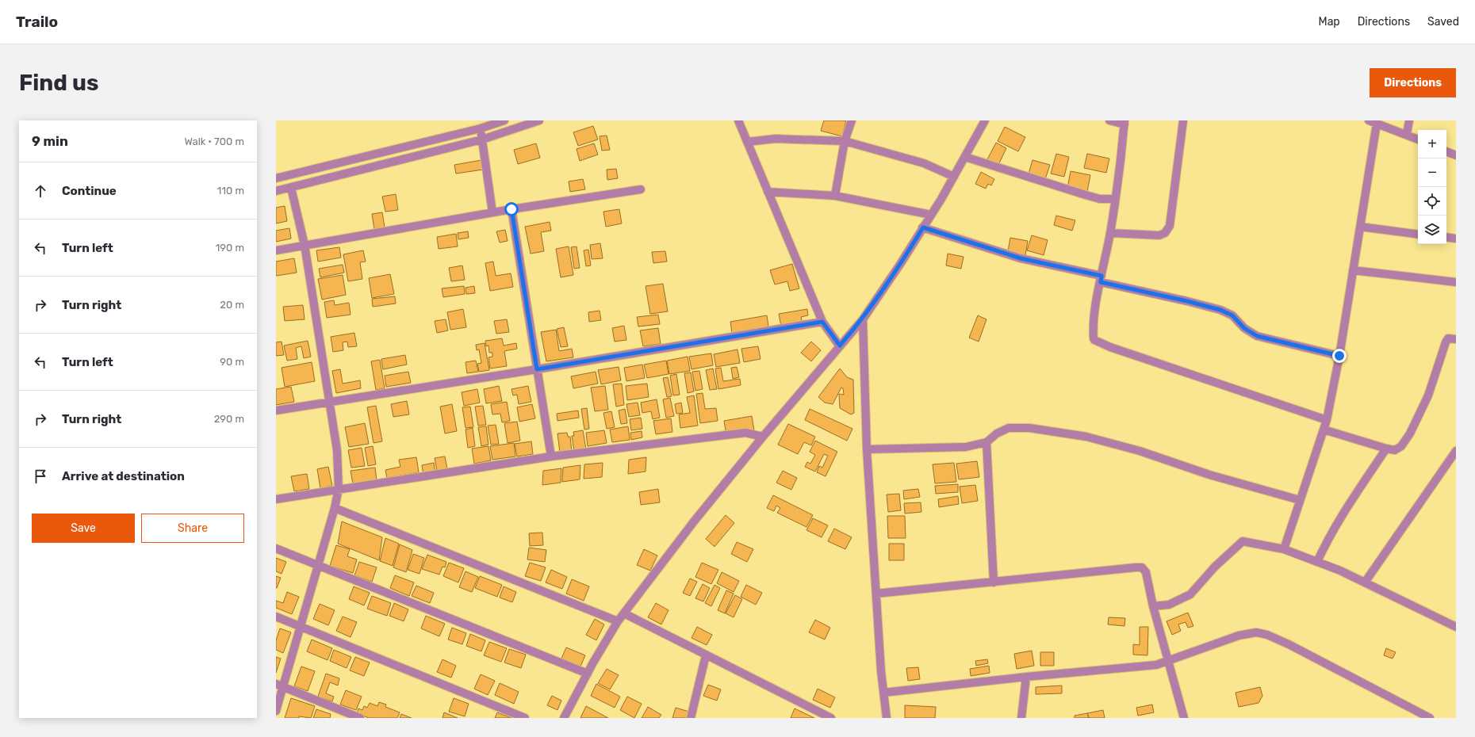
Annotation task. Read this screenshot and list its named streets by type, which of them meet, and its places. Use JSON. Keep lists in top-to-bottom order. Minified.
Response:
{"page":{"header":"Trailo","nav":["Map","Directions","Saved"],"buttons":["Directions",["Save","Share"]],"title":"Find us","heading":["9 min","Walk · 700 m"],"map_buttons":["+","−"],"list":[["Continue","110 m"],["Turn left","190 m"],["Turn right","20 m"],["Turn left","90 m"],["Turn right","290 m"],"Arrive at destination"]}}
